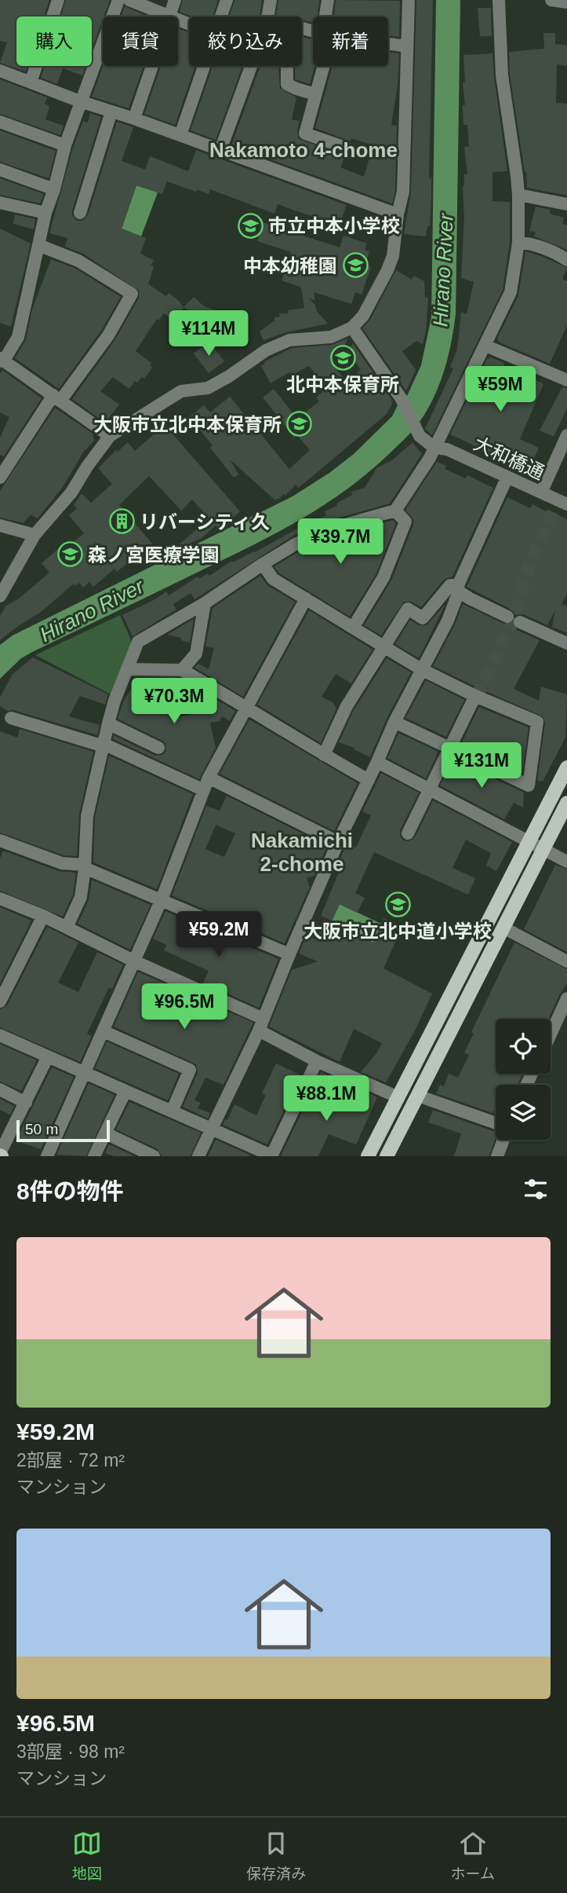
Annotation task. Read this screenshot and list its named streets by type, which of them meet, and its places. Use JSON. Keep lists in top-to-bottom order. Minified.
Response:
{"streets":{"street":["大和橋通"]},"districts":["Nakamoto 4-chome","Nakamichi 2-chome"],"water":["Hirano River"],"places":{"school or university":["市立中本小学校","中本幼稚園","北中本保育所","大阪市立北中本保育所","森ノ宮医療学園","大阪市立北中道小学校"],"building":["リバーシティ久"]},"scale_bar":"50 m","page":{"chip":["購入","賃貸","絞り込み","新着"],"price":["¥114M","¥59M","¥39.7M","¥70.3M","¥131M","¥59.2M","¥96.5M","¥88.1M"],"scale":"50 m","heading":"8件の物件","list":[{"name":"¥59.2M","note":"2部屋 · 72 m² · マンション"},{"name":"¥96.5M","note":"3部屋 · 98 m² · マンション"}],"tabs":["地図","保存済み","ホーム"]}}
